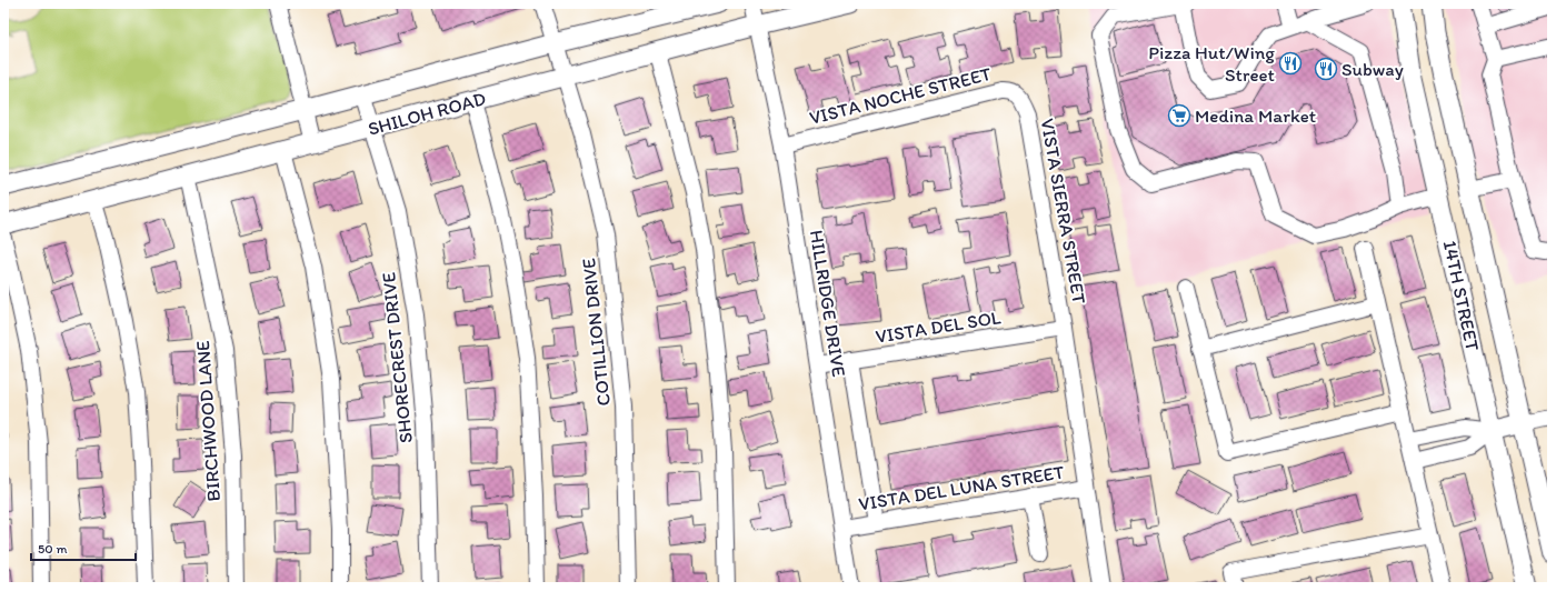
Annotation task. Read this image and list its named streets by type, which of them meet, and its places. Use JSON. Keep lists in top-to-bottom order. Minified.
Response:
{"streets":{"main road":["SHILOH ROAD","14TH STREET"],"street":["VISTA NOCHE STREET","VISTA SIERRA STREET","HILLRIDGE DRIVE","VISTA DEL SOL","COTILLION DRIVE","SHORECREST DRIVE","BIRCHWOOD LANE","VISTA DEL LUNA STREET"]},"crossings":[["VISTA NOCHE STREET","VISTA SIERRA STREET"],["VISTA NOCHE STREET","HILLRIDGE DRIVE"],["SHILOH ROAD","HILLRIDGE DRIVE"],["SHILOH ROAD","COTILLION DRIVE"],["SHILOH ROAD","SHORECREST DRIVE"],["SHILOH ROAD","BIRCHWOOD LANE"],["VISTA SIERRA STREET","VISTA DEL SOL"],["VISTA SIERRA STREET","VISTA DEL LUNA STREET"],["HILLRIDGE DRIVE","VISTA DEL SOL"],["HILLRIDGE DRIVE","VISTA DEL LUNA STREET"]],"places":{"restaurant":["Pizza Hut/Wing Street","Subway"],"supermarket":["Medina Market"]},"scale_bar":"50 m"}
